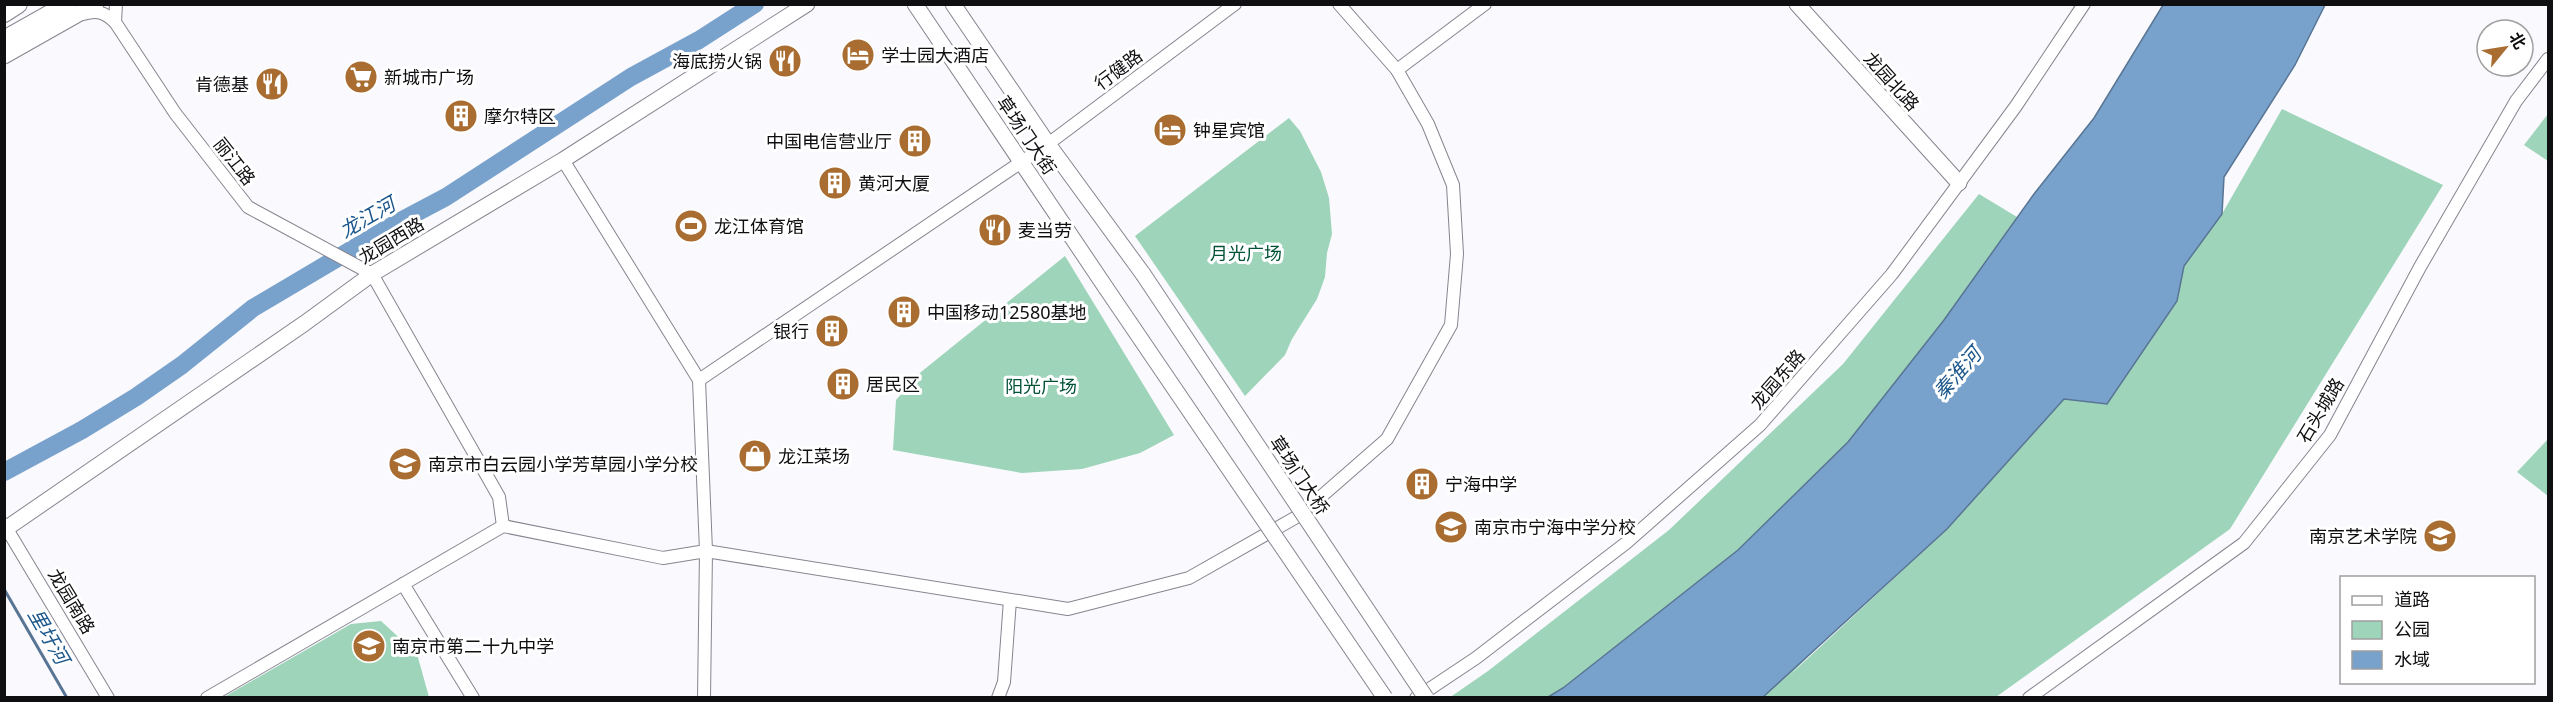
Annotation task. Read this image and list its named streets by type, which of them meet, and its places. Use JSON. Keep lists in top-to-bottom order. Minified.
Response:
{"streets":{"main road":["龙园北路","草场门大街","龙园西路","草场门大桥"],"street":["行健路","丽江路","龙园东路","石头城路","龙园南路"]},"crossings":[["行健路","草场门大街"],["龙园北路","龙园东路"],["草场门大街","草场门大桥"],["丽江路","龙园西路"],["龙园西路","龙园南路"]],"water":["龙江河","秦淮河","里圩河"],"parks":["月光广场","阳光广场"],"places":{"hotel":["学士园大酒店","钟星宾馆"],"restaurant":["海底捞火锅","肯德基","麦当劳"],"supermarket":["新城市广场"],"building":["摩尔特区","中国电信营业厅","黄河大厦","中国移动12580基地","银行","居民区","宁海中学"],"sports":["龙江体育馆"],"shop":["龙江菜场"],"school or university":["南京市白云园小学芳草园小学分校","南京市宁海中学分校","南京艺术学院","南京市第二十九中学"]},"legend":["道路","公园","水域"],"north":"top right"}
